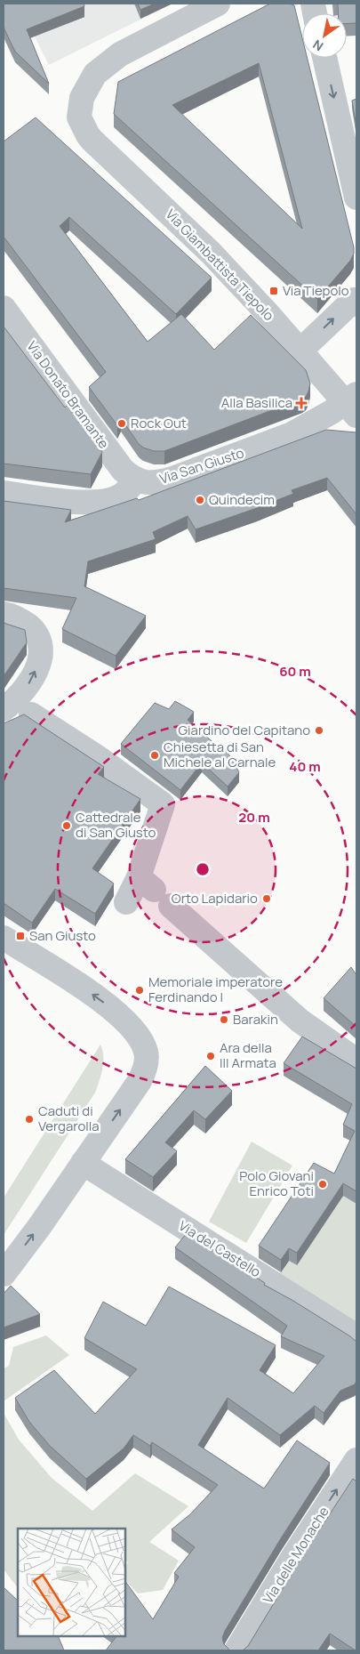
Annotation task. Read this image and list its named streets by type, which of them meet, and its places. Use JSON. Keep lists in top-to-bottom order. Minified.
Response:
{"streets":{"street":["Via Giambattista Tiepolo","Via Donato Bramante","Via San Giusto","Via del Castello","Via delle Monache"]},"crossings":[["Via Giambattista Tiepolo","Via San Giusto"],["Via Donato Bramante","Via San Giusto"]],"one_way":["Via delle Monache"],"places":{"transit":["Via Tiepolo","San Giusto"],"health":["Alla Basilica"],"other":["Rock Out","Quindecim","Giardino del Capitano","Chiesetta di San Michele al Carnale","Cattedrale di San Giusto","Orto Lapidario","Memoriale imperatore Ferdinando I","Barakin","Ara della III Armata","Caduti di Vergarolla","Polo Giovani Enrico Toti"]},"north":"bottom left","rings":["60 m","40 m","20 m"]}
